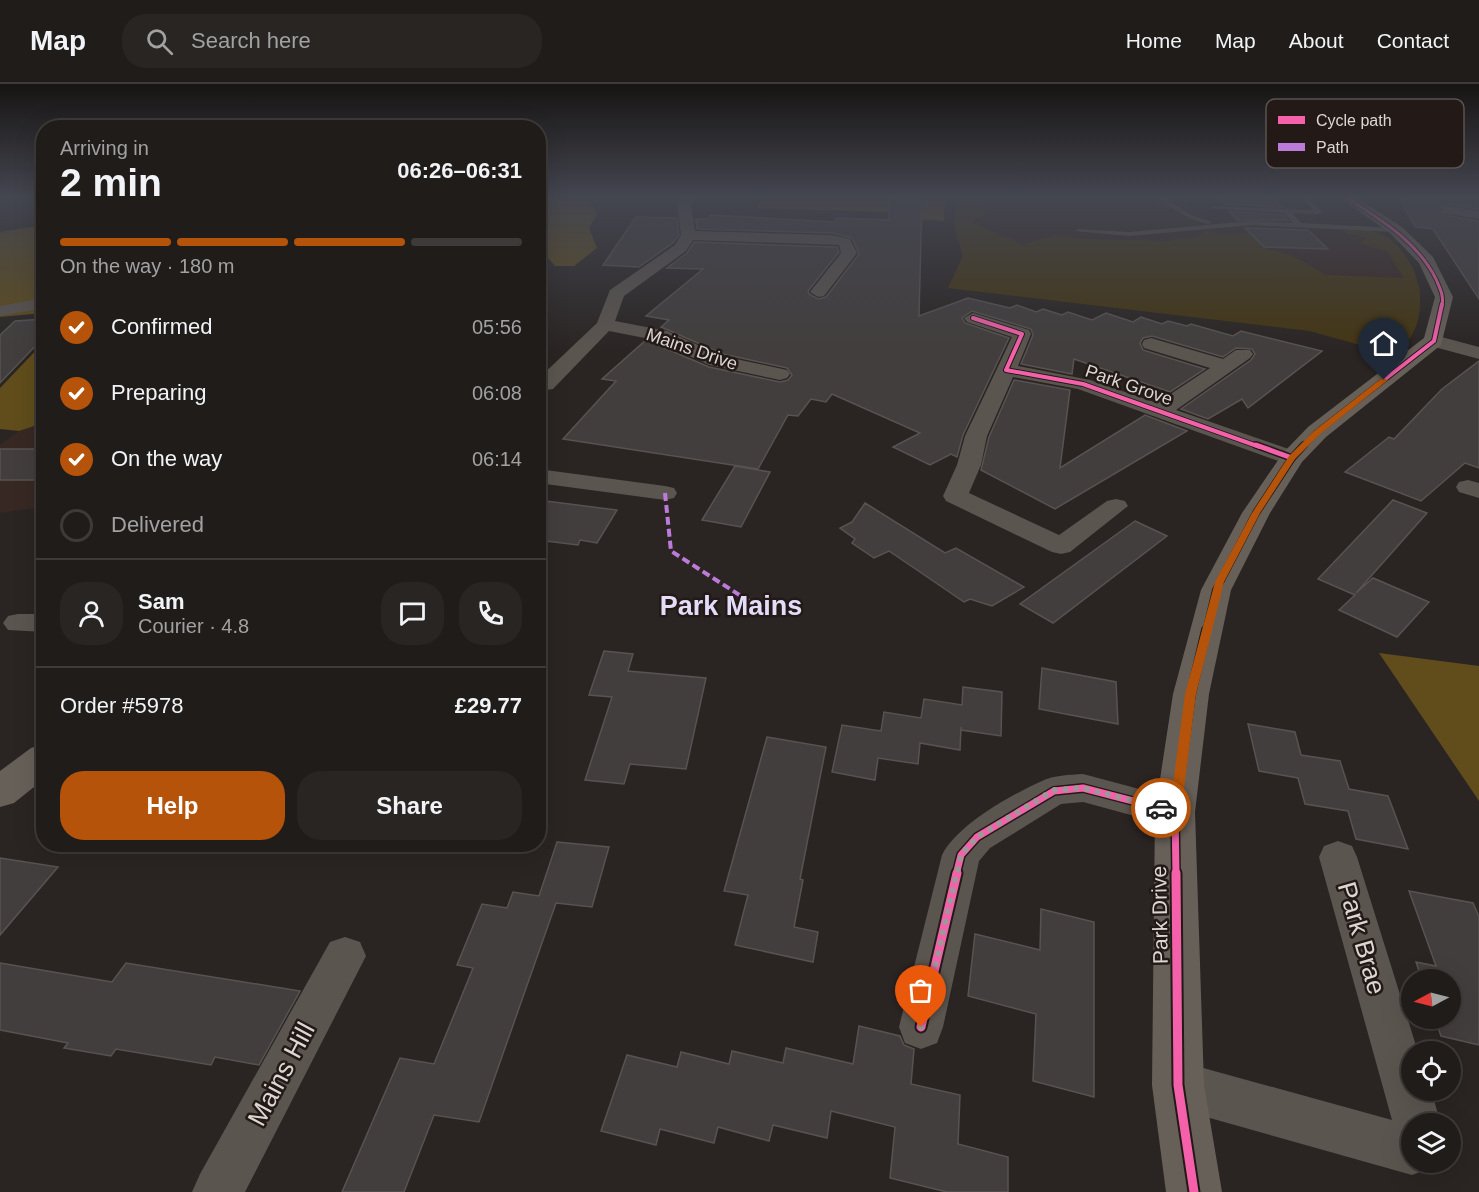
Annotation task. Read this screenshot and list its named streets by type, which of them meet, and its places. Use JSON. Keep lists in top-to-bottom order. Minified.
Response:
{"streets":{"street":["Mains Drive","Park Grove","Park Drive","Park Brae","Mains Hill"]},"crossings":[["Park Grove","Park Drive"]],"districts":["Park Mains"],"legend":["Cycle path","Path"],"north":"left","page":{"header":"Map","search":"Search here","nav":["Home","Map","About","Contact"],"heading":["2 min","Arriving in","06:26–06:31"],"panel":["Sam","Courier · 4.8","Order #5978","£29.77"],"bar":"On the way · 180 m","list":[["Confirmed","05:56"],["Preparing","06:08"],["On the way","06:14"],"Delivered"],"buttons":["Help","Share"]}}
